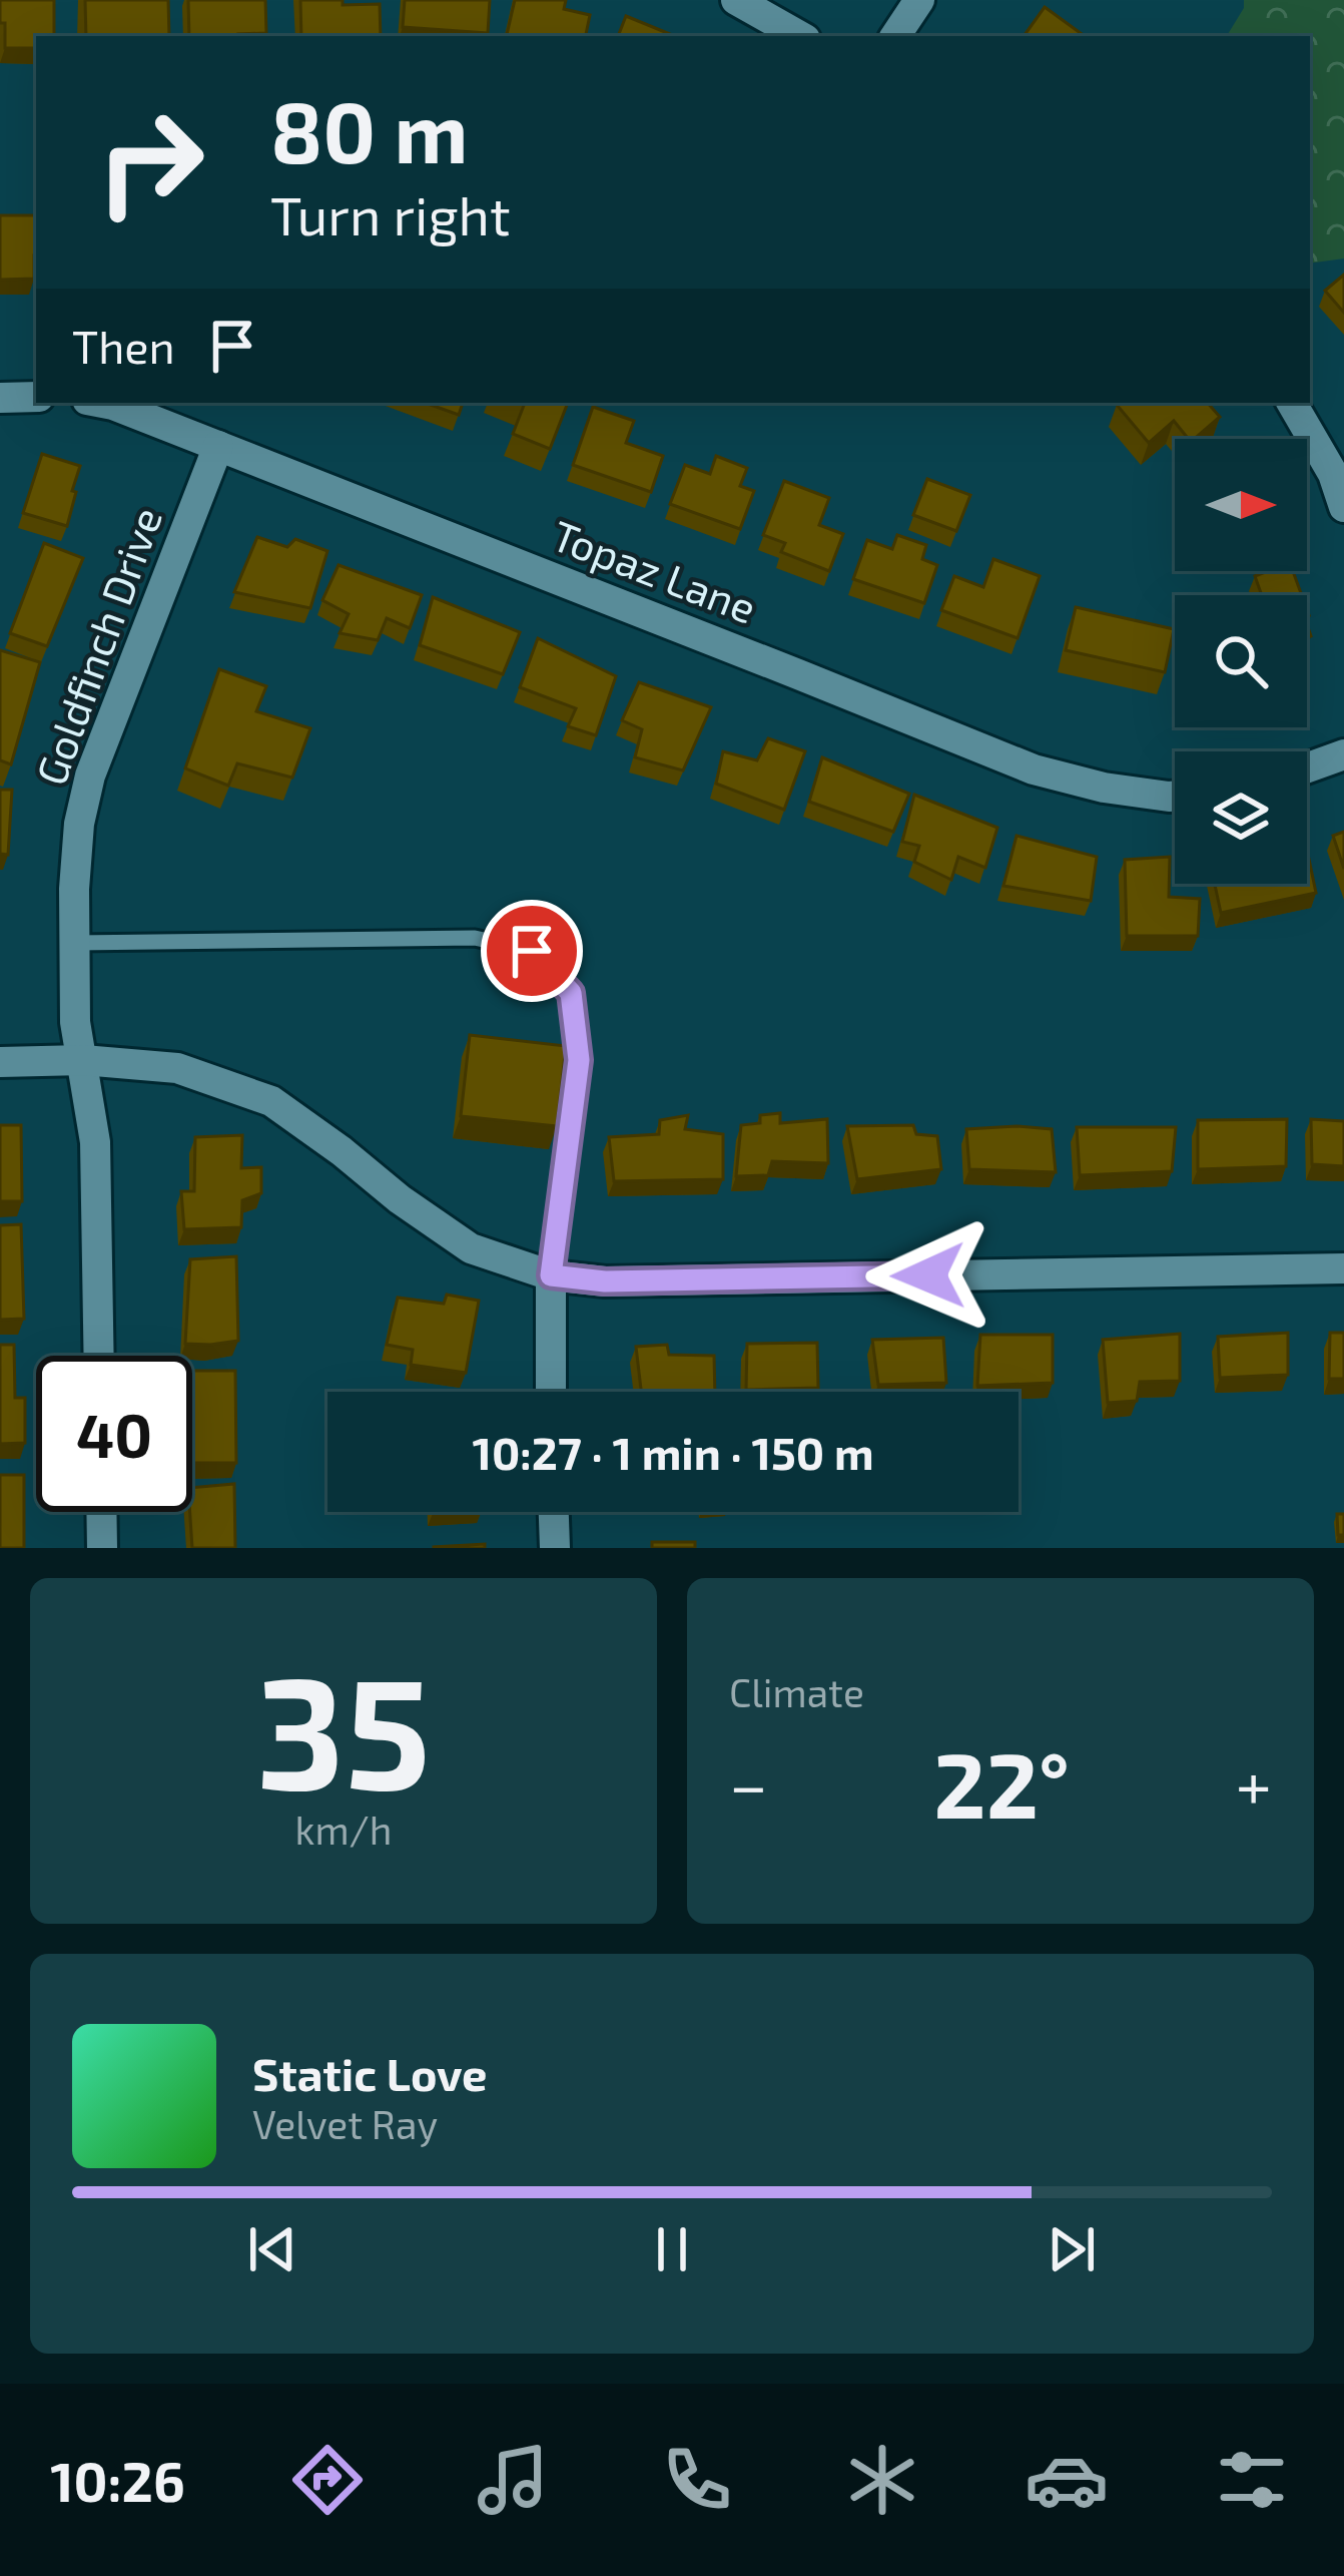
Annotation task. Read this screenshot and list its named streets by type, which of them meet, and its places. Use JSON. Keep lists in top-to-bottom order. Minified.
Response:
{"streets":{"street":["Topaz Lane","Goldfinch Drive"]},"crossings":[["Topaz Lane","Goldfinch Drive"]],"north":"right","page":{"turn":["80 m","Turn right"],"then":"Then","limit":"40","trip":"10:27 · 1 min · 150 m","tile":[["35","km/h"],"Climate"],"heat":["−","22°","+"],"song":["Static Love","Velvet Ray"],"tabs":"10:26"}}
